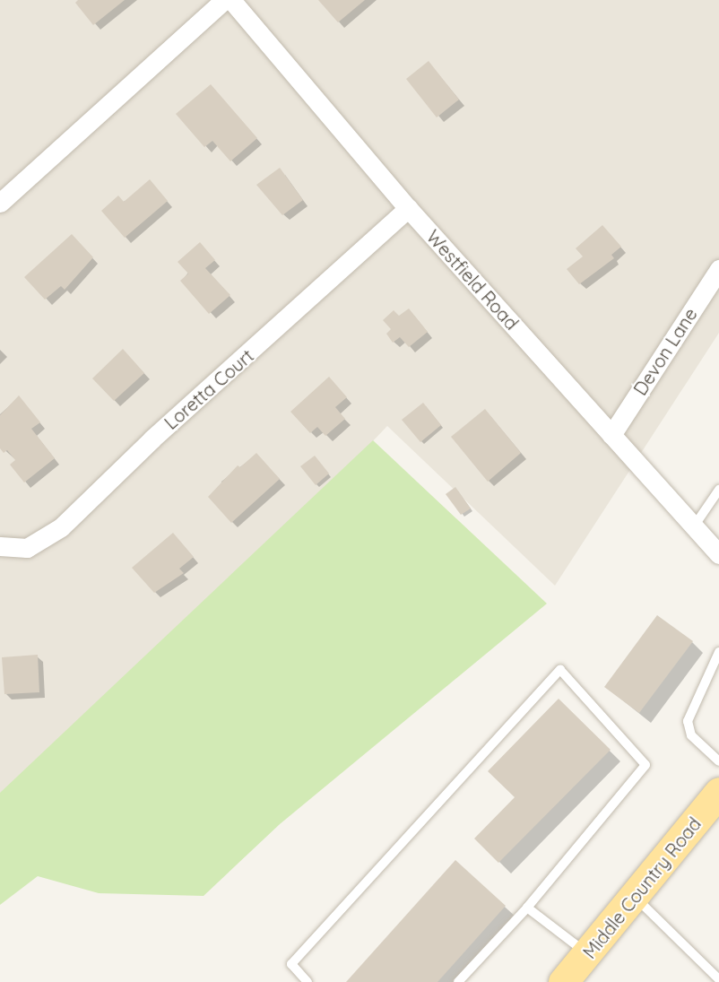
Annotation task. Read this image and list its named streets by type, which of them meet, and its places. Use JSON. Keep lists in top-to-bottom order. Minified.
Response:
{"streets":{"main road":["Middle Country Road"],"street":["Westfield Road","Devon Lane","Loretta Court"]},"crossings":[["Westfield Road","Devon Lane"],["Westfield Road","Loretta Court"]]}
